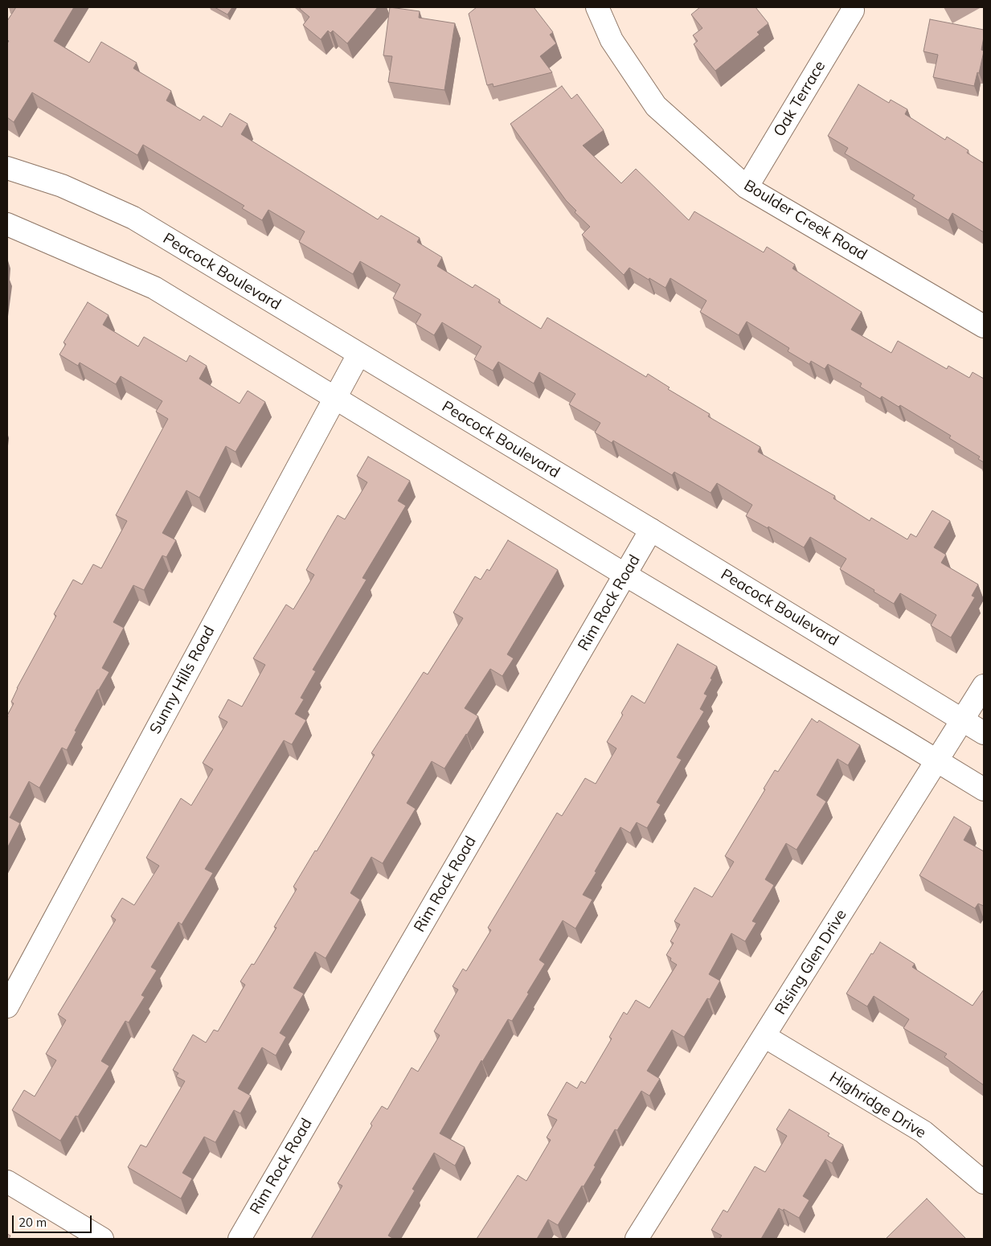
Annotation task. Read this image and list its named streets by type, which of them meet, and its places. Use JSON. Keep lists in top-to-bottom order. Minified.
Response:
{"streets":{"street":["Oak Terrace","Boulder Creek Road","Peacock Boulevard","Rim Rock Road","Sunny Hills Road","Rising Glen Drive","Highridge Drive"]},"crossings":[["Oak Terrace","Boulder Creek Road"],["Peacock Boulevard","Rim Rock Road"],["Peacock Boulevard","Sunny Hills Road"],["Peacock Boulevard","Rising Glen Drive"],["Rising Glen Drive","Highridge Drive"]],"scale_bar":"20 m"}
